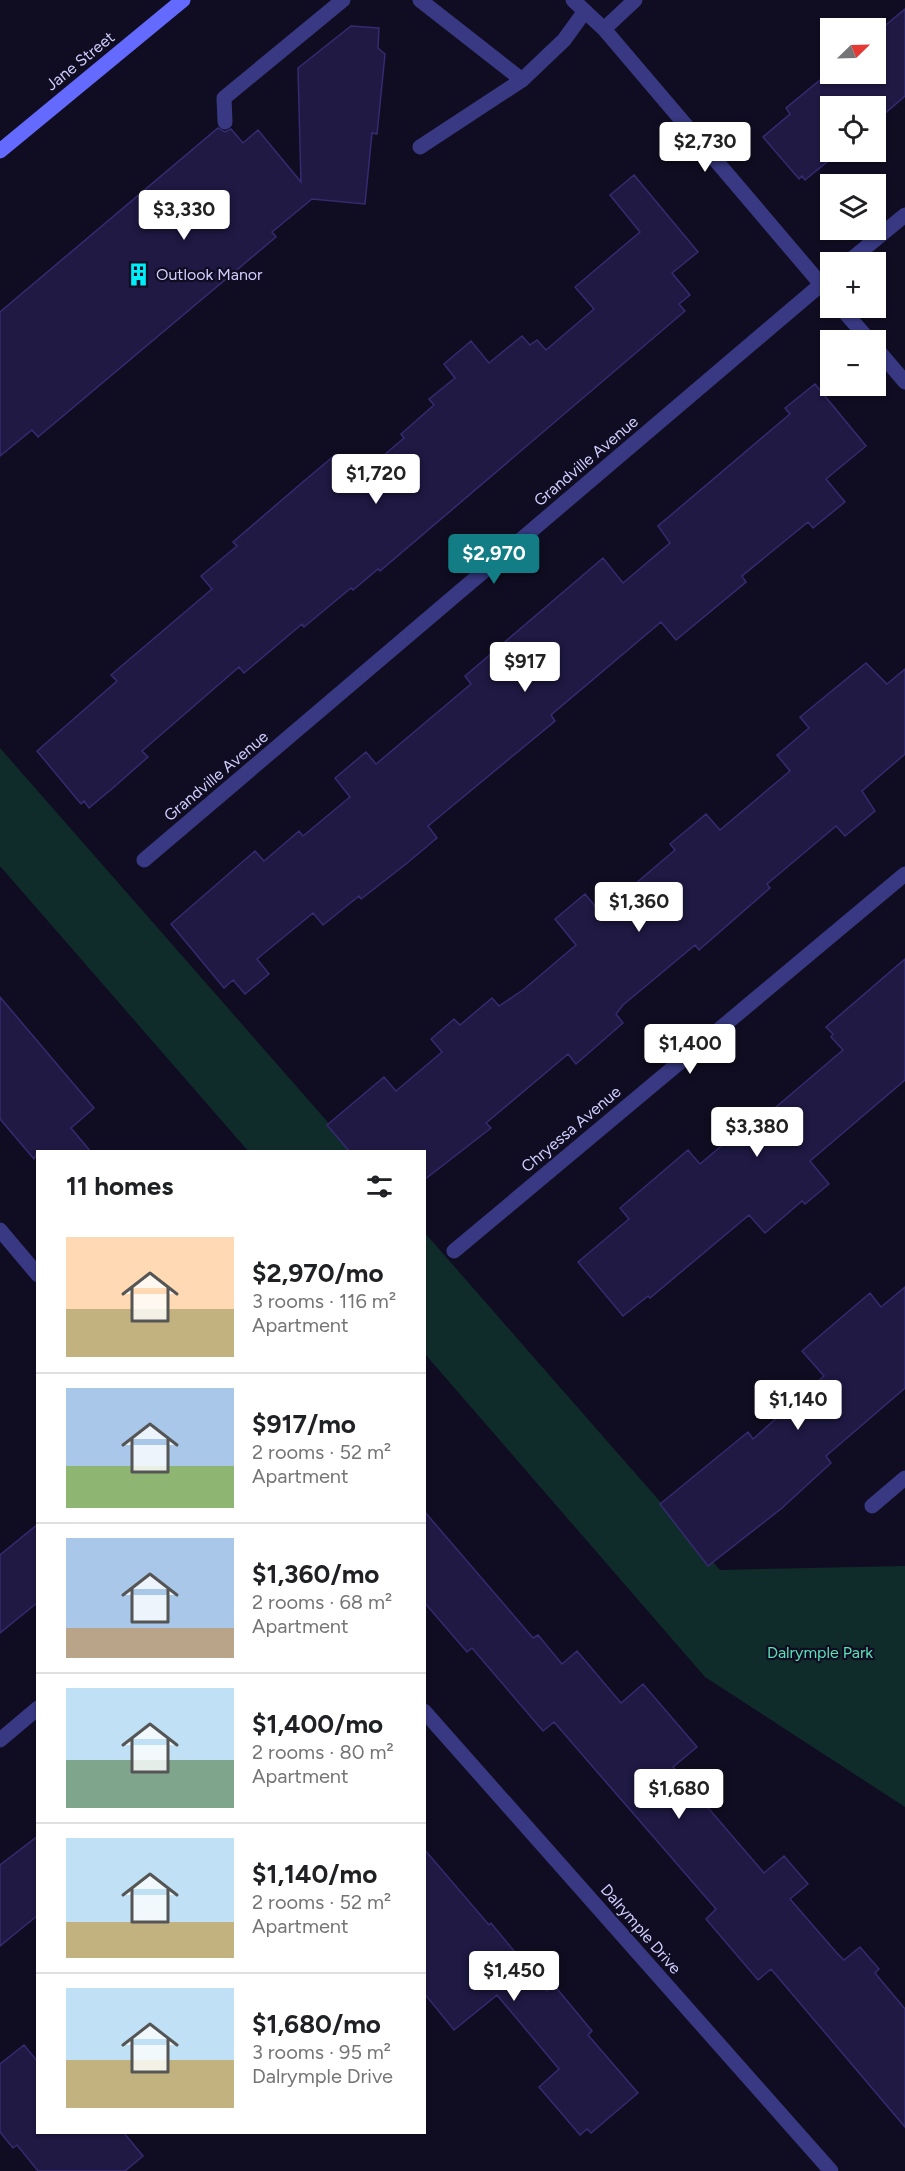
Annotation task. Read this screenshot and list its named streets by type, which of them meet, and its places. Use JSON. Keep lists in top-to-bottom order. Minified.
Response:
{"streets":{"main road":["Jane Street"],"street":["Grandville Avenue","Chryessa Avenue","Dalrymple Drive"]},"parks":["Dalrymple Park"],"places":{"building":["Outlook Manor"]},"north":"top right","page":{"map_buttons":["+","−"],"price":["$2,730","$3,330","$1,720","$2,970","$917","$1,360","$1,400","$3,380","$1,140","$1,680","$1,450"],"heading":"11 homes","list":[{"name":"$2,970/mo","note":"3 rooms · 116 m² · Apartment"},{"name":"$917/mo","note":"2 rooms · 52 m² · Apartment"},{"name":"$1,360/mo","note":"2 rooms · 68 m² · Apartment"},{"name":"$1,400/mo","note":"2 rooms · 80 m² · Apartment"},{"name":"$1,140/mo","note":"2 rooms · 52 m² · Apartment"},{"name":"$1,680/mo","note":"3 rooms · 95 m² · Dalrymple Drive"}]}}
